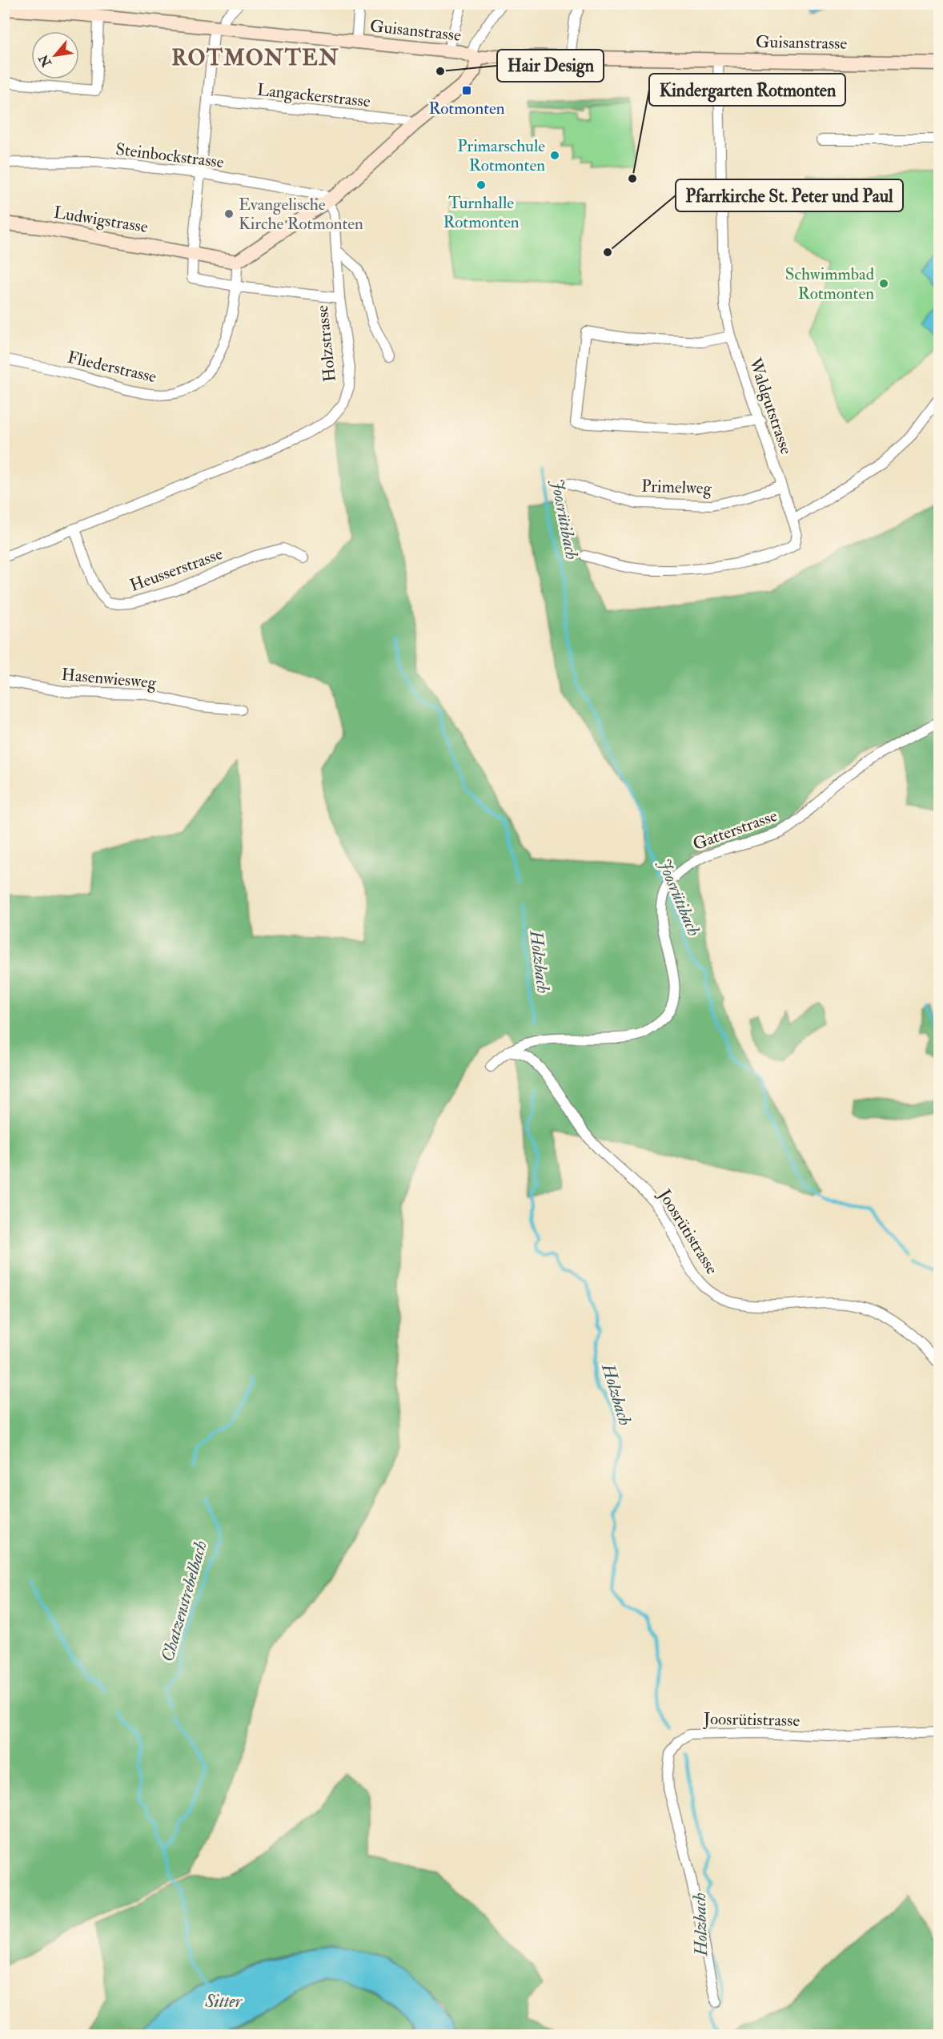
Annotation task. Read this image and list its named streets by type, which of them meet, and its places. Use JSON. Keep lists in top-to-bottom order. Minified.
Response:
{"streets":{"street":["Guisanstrasse","Langackerstrasse","Steinbockstrasse","Ludwigstrasse","Holzstrasse","Fliederstrasse","Waldgutstrasse","Primelweg","Heusserstrasse","Hasenwiesweg","Gatterstrasse","Joosrütistrasse"]},"crossings":[["Guisanstrasse","Waldgutstrasse"],["Steinbockstrasse","Holzstrasse"],["Ludwigstrasse","Fliederstrasse"],["Holzstrasse","Heusserstrasse"],["Waldgutstrasse","Primelweg"],["Gatterstrasse","Joosrütistrasse"]],"districts":["ROTMONTEN"],"water":["Joosrütibach","Holzbach","Chatzenstrebelbach","Sitter"],"places":{"other":["Hair Design","Primarschule Rotmonten","Kindergarten Rotmonten","Turnhalle Rotmonten","Evangelische Kirche Rotmonten","Pfarrkirche St. Peter und Paul","Schwimmbad Rotmonten"],"transit":["Rotmonten"]},"north":"bottom left"}
